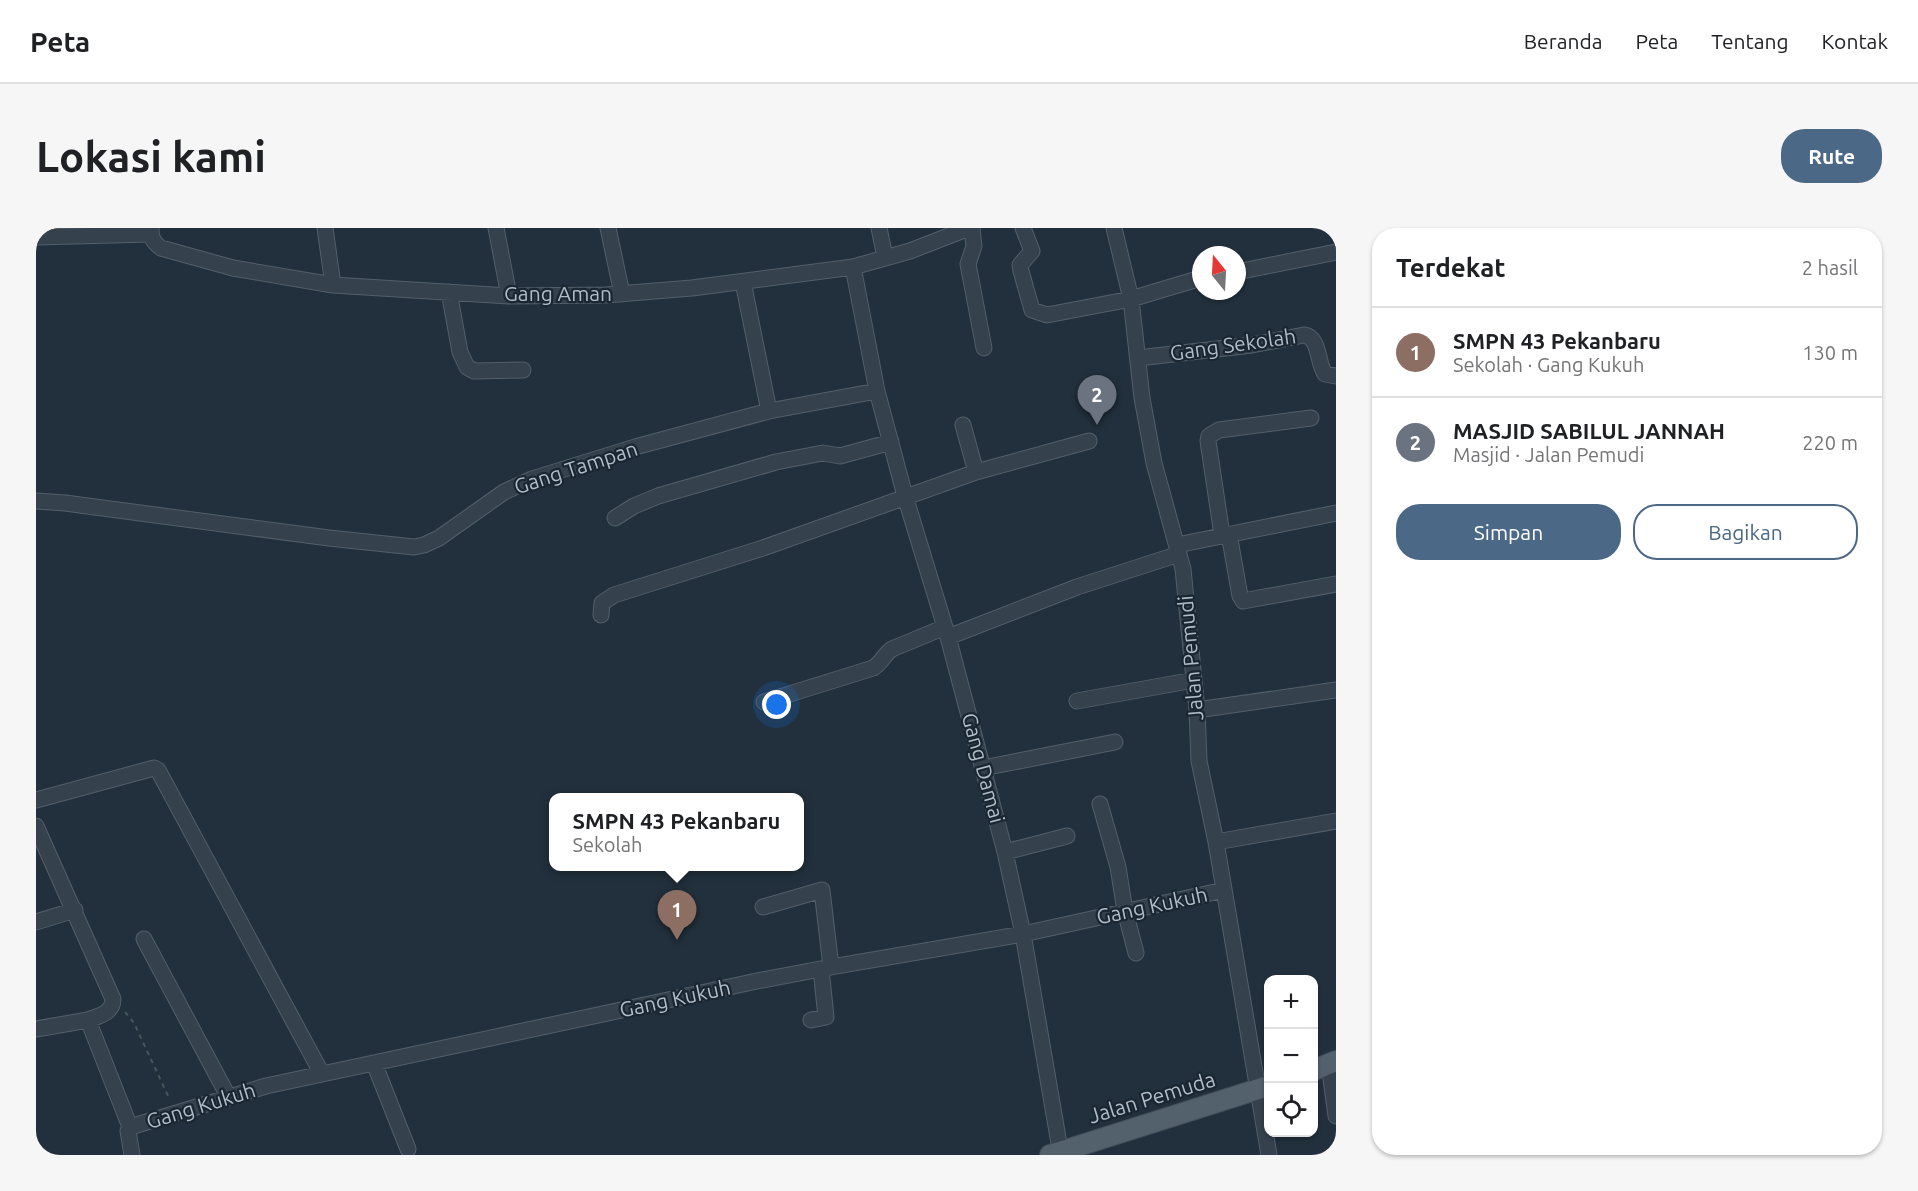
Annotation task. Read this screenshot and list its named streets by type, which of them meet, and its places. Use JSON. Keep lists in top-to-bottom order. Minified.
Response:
{"streets":{"main road":["Jalan Pemuda"],"street":["Gang Aman","Gang Sekolah","Gang Tampan","Jalan Pemudi","Gang Damai","Gang Kukuh"]},"crossings":[["Gang Aman","Gang Damai"],["Gang Sekolah","Jalan Pemudi"],["Gang Tampan","Gang Damai"],["Jalan Pemudi","Gang Kukuh"],["Jalan Pemudi","Jalan Pemuda"],["Gang Damai","Gang Kukuh"],["Gang Damai","Jalan Pemuda"]],"north":"top","page":{"header":"Peta","nav":["Beranda","Peta","Tentang","Kontak"],"buttons":["Rute",["Simpan","Bagikan"]],"title":"Lokasi kami","heading":["Terdekat","2 hasil"],"list":[{"mark":"1","name":"SMPN 43 Pekanbaru","note":"Sekolah · Gang Kukuh","value":"130 m"},{"mark":"2","name":"MASJID SABILUL JANNAH","note":"Masjid · Jalan Pemudi","value":"220 m"}],"pins":["2","1"],"popup":["SMPN 43 Pekanbaru","Sekolah"],"map_buttons":["+","−"]}}
